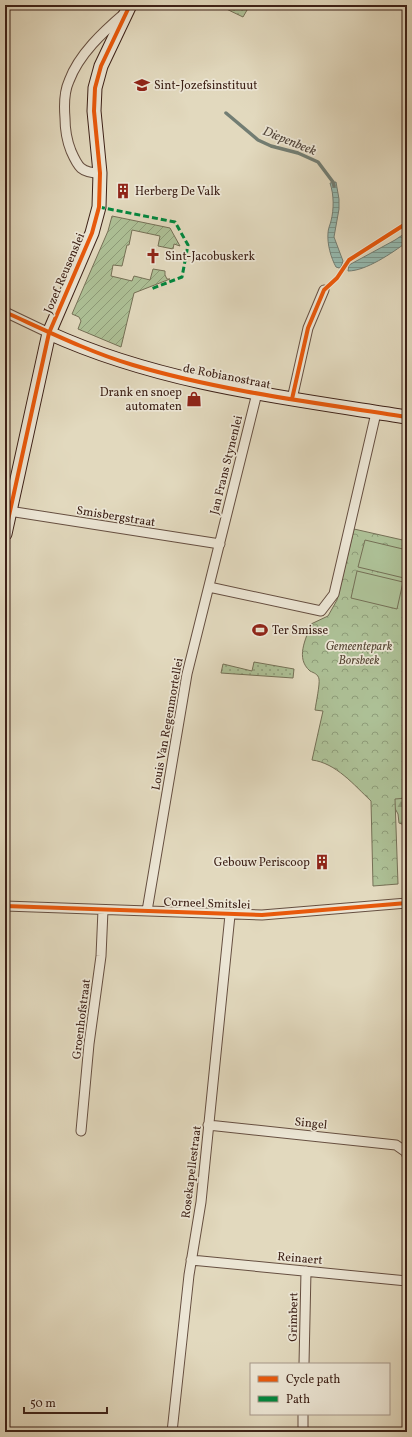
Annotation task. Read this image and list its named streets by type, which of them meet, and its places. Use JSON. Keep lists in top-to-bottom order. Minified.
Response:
{"streets":{"street":["Jozef Reusenslei","de Robianostraat","Jan Frans Stynenlei","Smisbergstraat","Louis Van Regenmortellei","Corneel Smitslei","Groenhofstraat","Singel","Rosekapellestraat","Reinaert","Grimbert"]},"crossings":[["Jozef Reusenslei","de Robianostraat"],["Jozef Reusenslei","Smisbergstraat"],["de Robianostraat","Jan Frans Stynenlei"],["Jan Frans Stynenlei","Smisbergstraat"],["Jan Frans Stynenlei","Louis Van Regenmortellei"],["Smisbergstraat","Louis Van Regenmortellei"],["Louis Van Regenmortellei","Corneel Smitslei"],["Corneel Smitslei","Groenhofstraat"],["Corneel Smitslei","Rosekapellestraat"],["Singel","Rosekapellestraat"],["Rosekapellestraat","Reinaert"],["Reinaert","Grimbert"]],"water":["Diepenbeek"],"parks":["Gemeentepark Borsbeek"],"places":{"school or university":["Sint-Jozefsinstituut"],"building":["Herberg De Valk","Gebouw Periscoop"],"church":["Sint-Jacobuskerk"],"shop":["Drank en snoep automaten"],"sports":["Ter Smisse"]},"legend":["Cycle path","Path"],"scale_bar":"50 m"}
